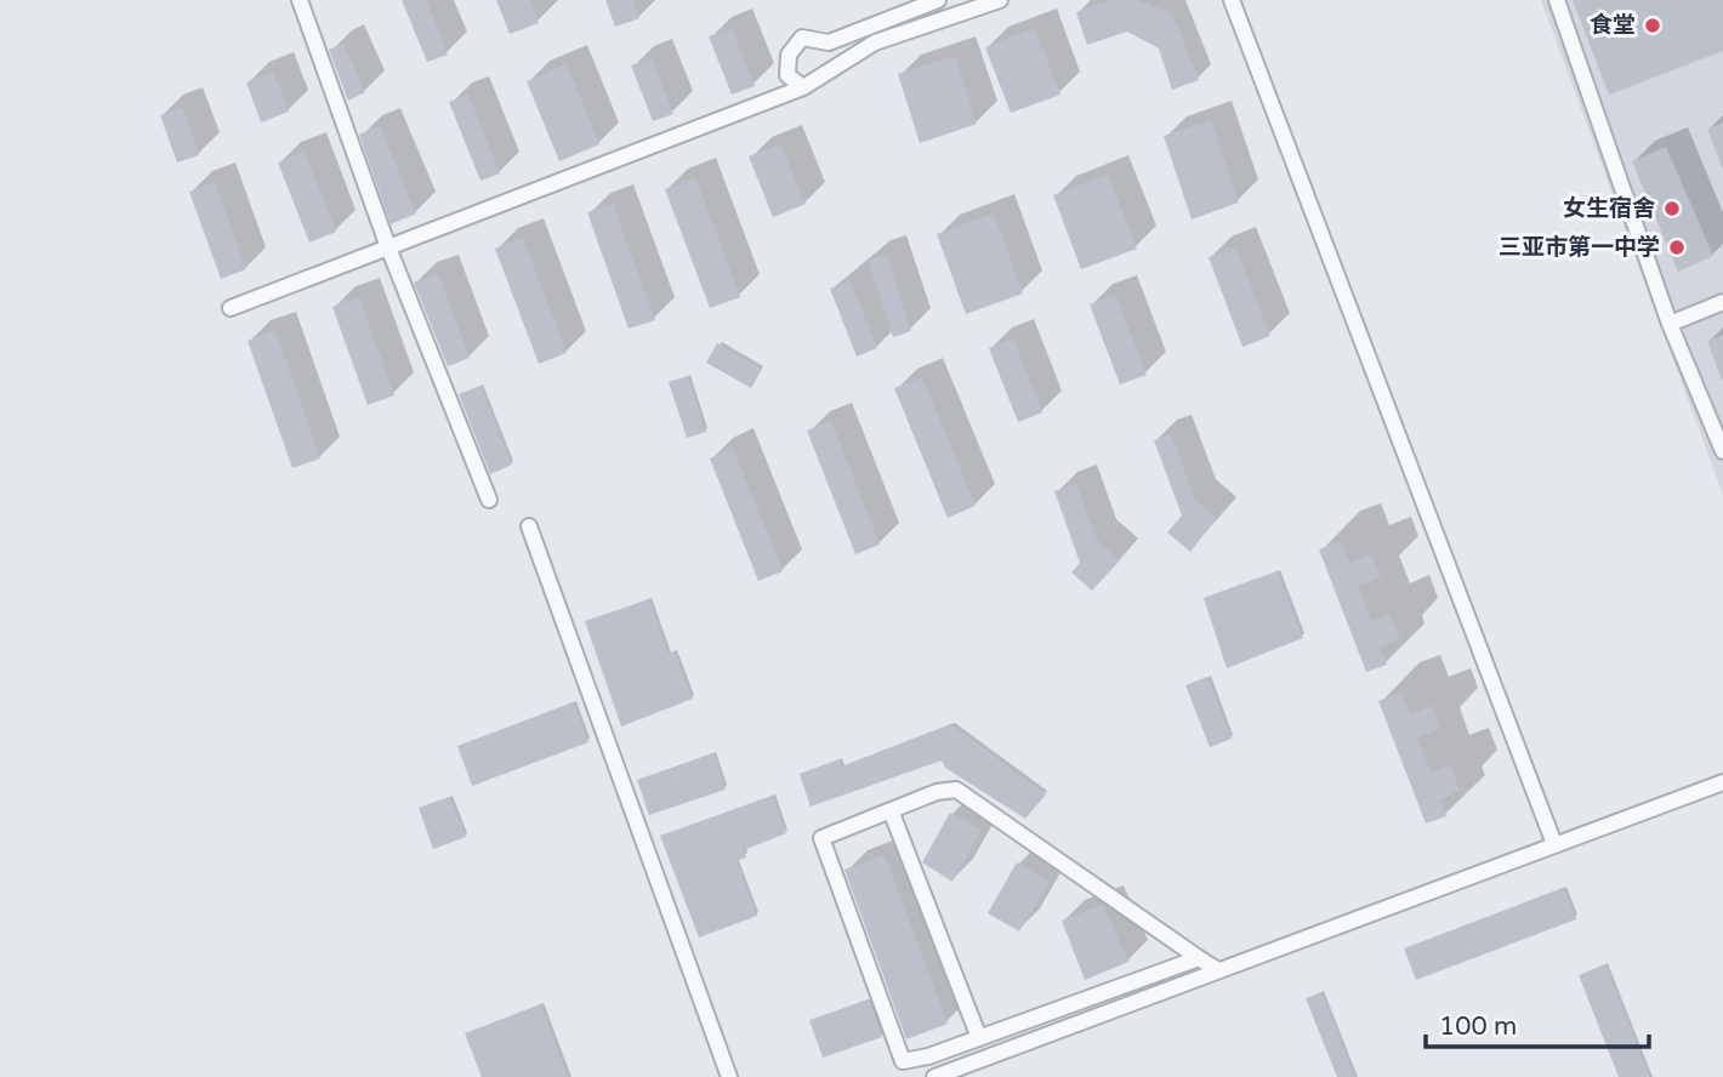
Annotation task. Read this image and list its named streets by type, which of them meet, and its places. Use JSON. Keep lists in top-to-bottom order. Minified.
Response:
{"places":["食堂","女生宿舍","三亚市第一中学"],"scale_bar":"100 m"}
